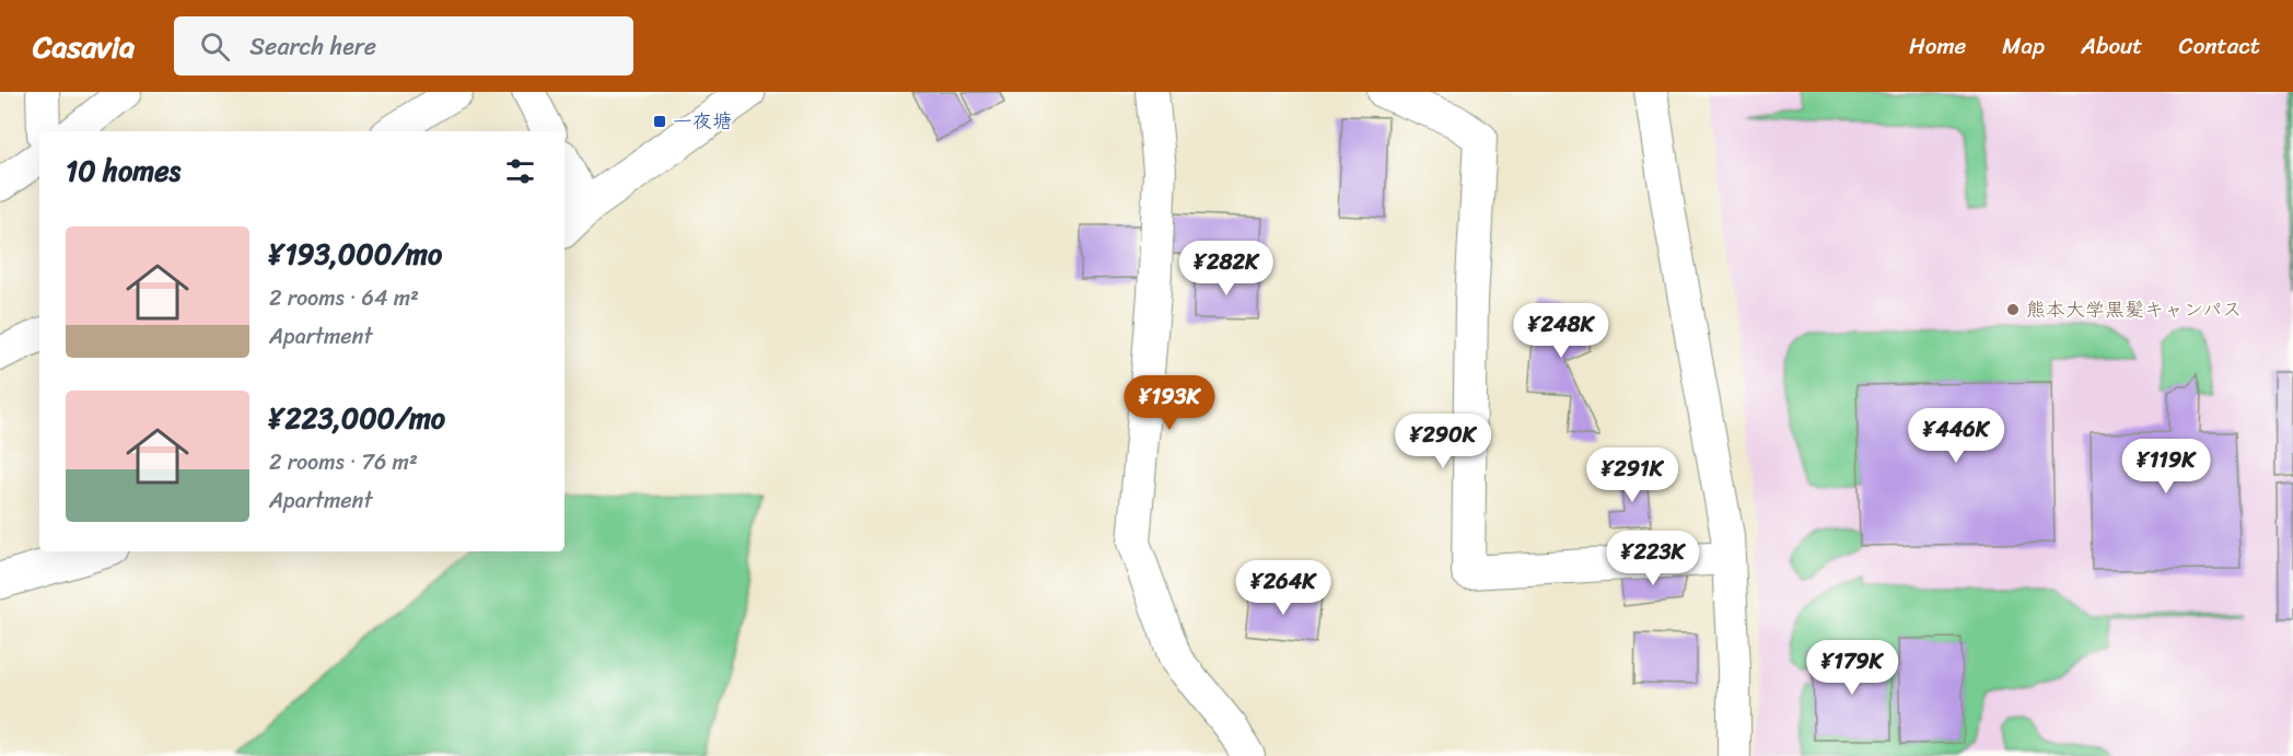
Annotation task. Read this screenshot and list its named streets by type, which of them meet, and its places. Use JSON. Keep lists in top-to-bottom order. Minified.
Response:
{"places":{"transit":["一夜塘"],"other":["熊本大学黒髪キャンパス"]},"page":{"header":"Casavia","search":"Search here","nav":["Home","Map","About","Contact"],"heading":"10 homes","list":[{"name":"¥193,000/mo","note":"2 rooms · 64 m² · Apartment"},{"name":"¥223,000/mo","note":"2 rooms · 76 m² · Apartment"}],"price":["¥282K","¥248K","¥193K","¥446K","¥290K","¥119K","¥291K","¥223K","¥264K","¥179K"]}}
